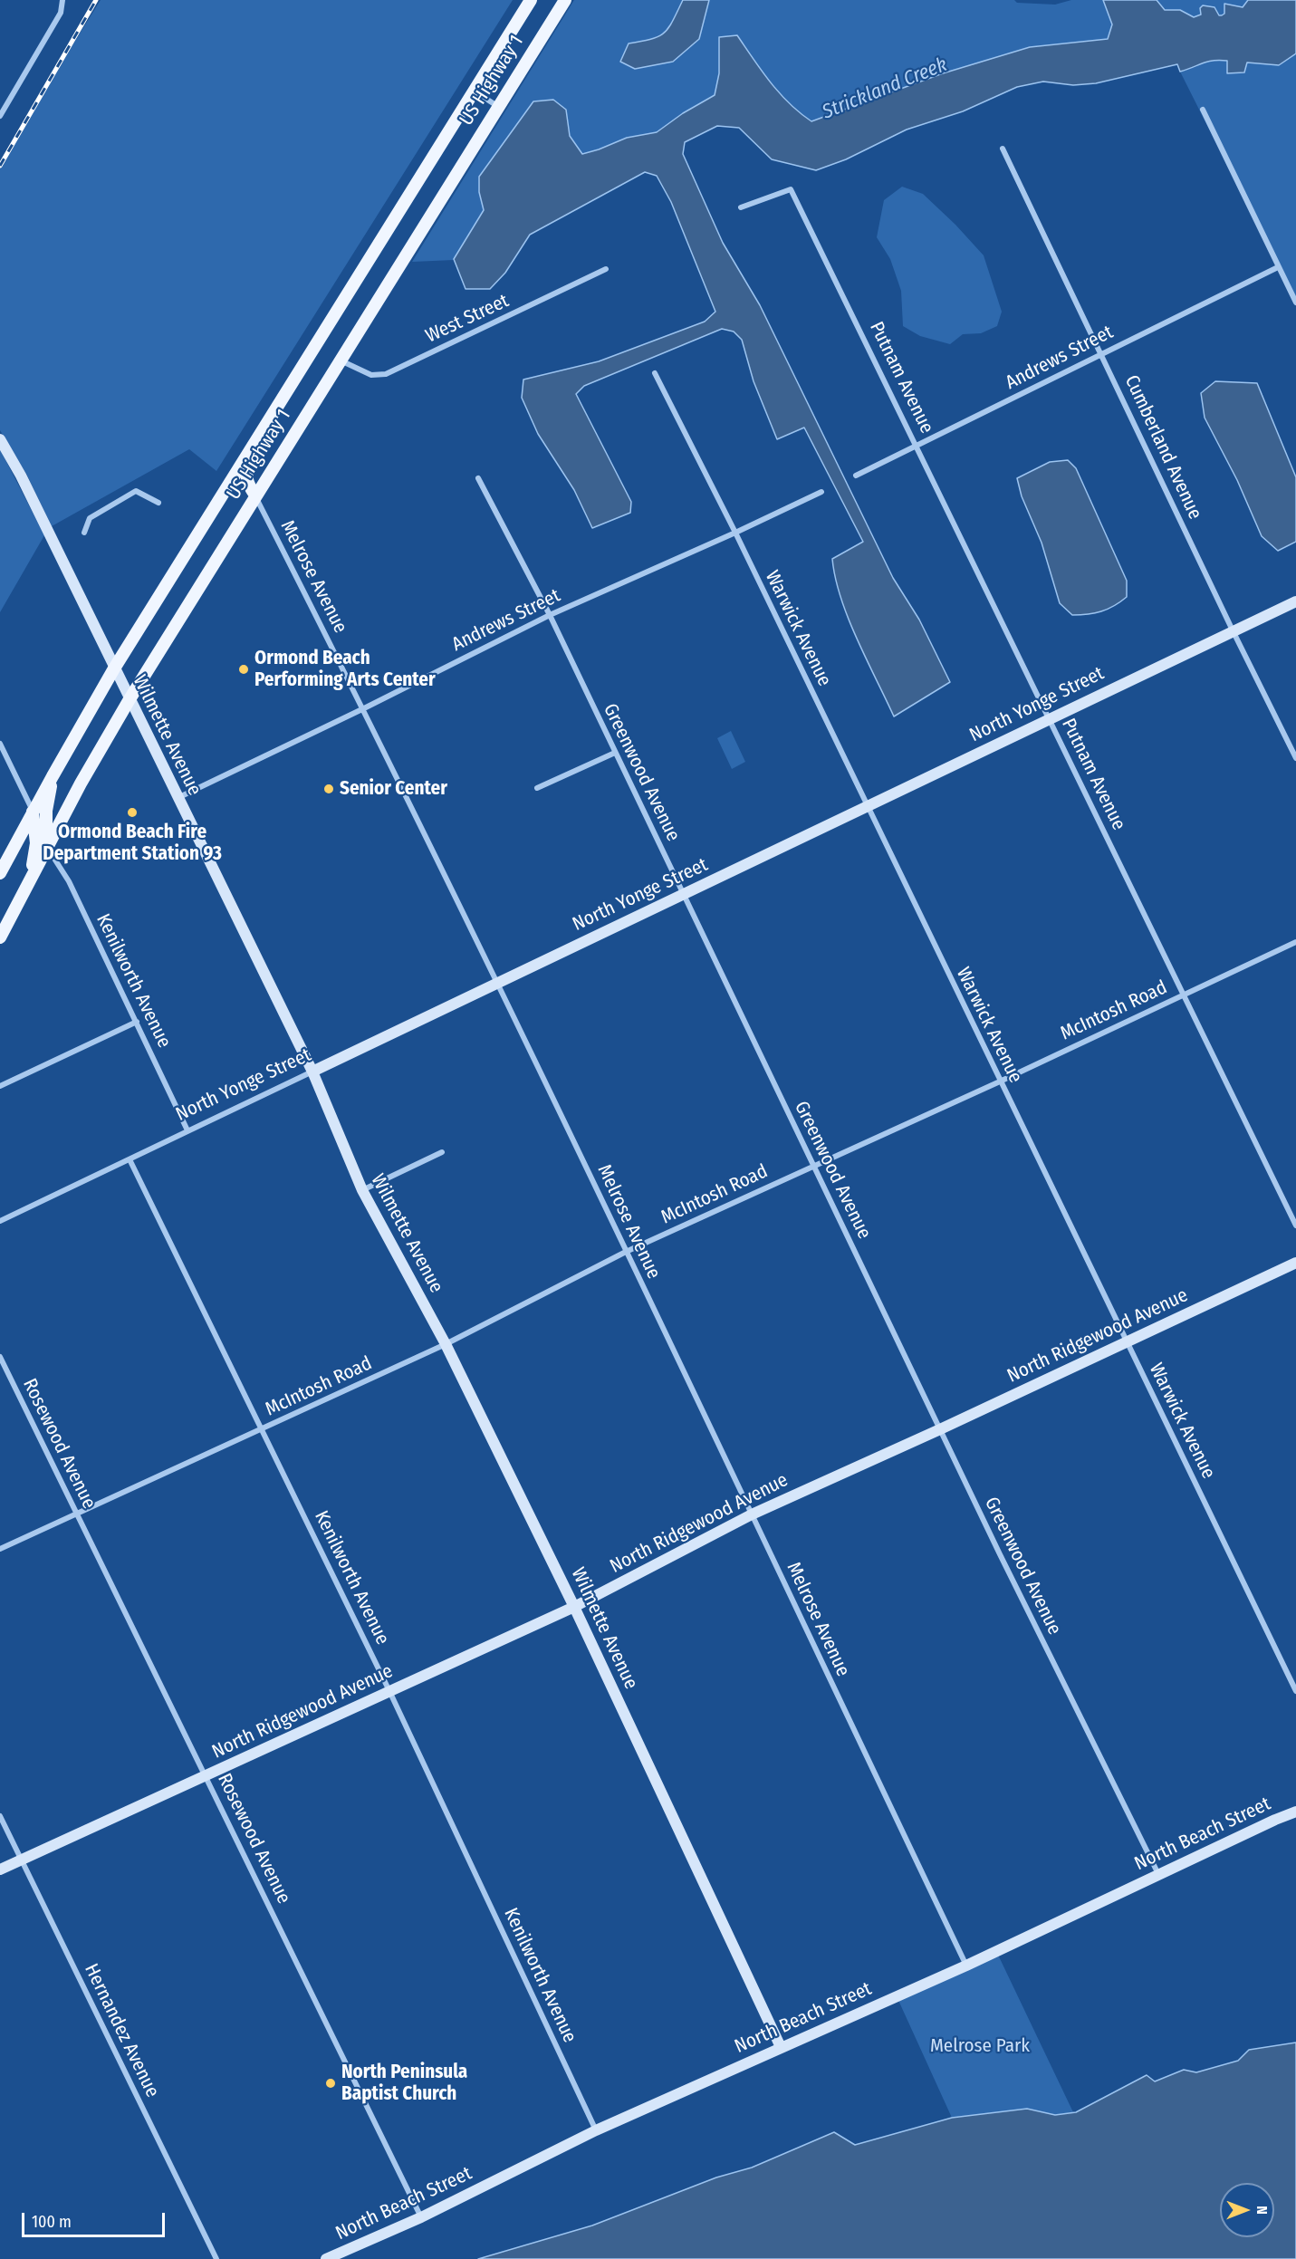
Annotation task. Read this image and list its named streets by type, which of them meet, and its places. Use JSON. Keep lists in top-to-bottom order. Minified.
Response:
{"streets":{"main road":["US Highway 1"],"street":["West Street","Andrews Street","Putnam Avenue","Cumberland Avenue","Melrose Avenue","Warwick Avenue","North Yonge Street","Wilmette Avenue","Greenwood Avenue","Kenilworth Avenue","McIntosh Road","North Ridgewood Avenue","Rosewood Avenue","North Beach Street","Hernandez Avenue"]},"crossings":[["US Highway 1","West Street"],["US Highway 1","Melrose Avenue"],["US Highway 1","Wilmette Avenue"],["US Highway 1","Kenilworth Avenue"],["Andrews Street","Putnam Avenue"],["Andrews Street","Cumberland Avenue"],["Andrews Street","Melrose Avenue"],["Andrews Street","Warwick Avenue"],["Andrews Street","Wilmette Avenue"],["Andrews Street","Greenwood Avenue"],["Putnam Avenue","North Yonge Street"],["Putnam Avenue","McIntosh Road"],["Cumberland Avenue","North Yonge Street"],["Melrose Avenue","North Yonge Street"],["Melrose Avenue","McIntosh Road"],["Melrose Avenue","North Ridgewood Avenue"],["Melrose Avenue","North Beach Street"],["Warwick Avenue","North Yonge Street"],["Warwick Avenue","McIntosh Road"],["Warwick Avenue","North Ridgewood Avenue"],["North Yonge Street","Wilmette Avenue"],["North Yonge Street","Greenwood Avenue"],["North Yonge Street","Kenilworth Avenue"],["Wilmette Avenue","McIntosh Road"],["Wilmette Avenue","North Ridgewood Avenue"],["Wilmette Avenue","North Beach Street"],["Greenwood Avenue","McIntosh Road"],["Greenwood Avenue","North Ridgewood Avenue"],["Greenwood Avenue","North Beach Street"],["Kenilworth Avenue","McIntosh Road"],["Kenilworth Avenue","North Ridgewood Avenue"],["Kenilworth Avenue","North Beach Street"],["McIntosh Road","Rosewood Avenue"],["North Ridgewood Avenue","Rosewood Avenue"],["North Ridgewood Avenue","Hernandez Avenue"],["Rosewood Avenue","North Beach Street"]],"water":["Strickland Creek"],"parks":["Melrose Park"],"places":["Ormond Beach Performing Arts Center","Senior Center","Ormond Beach Fire Department Station 93","North Peninsula Baptist Church"],"scale_bar":"100 m","north":"right"}
